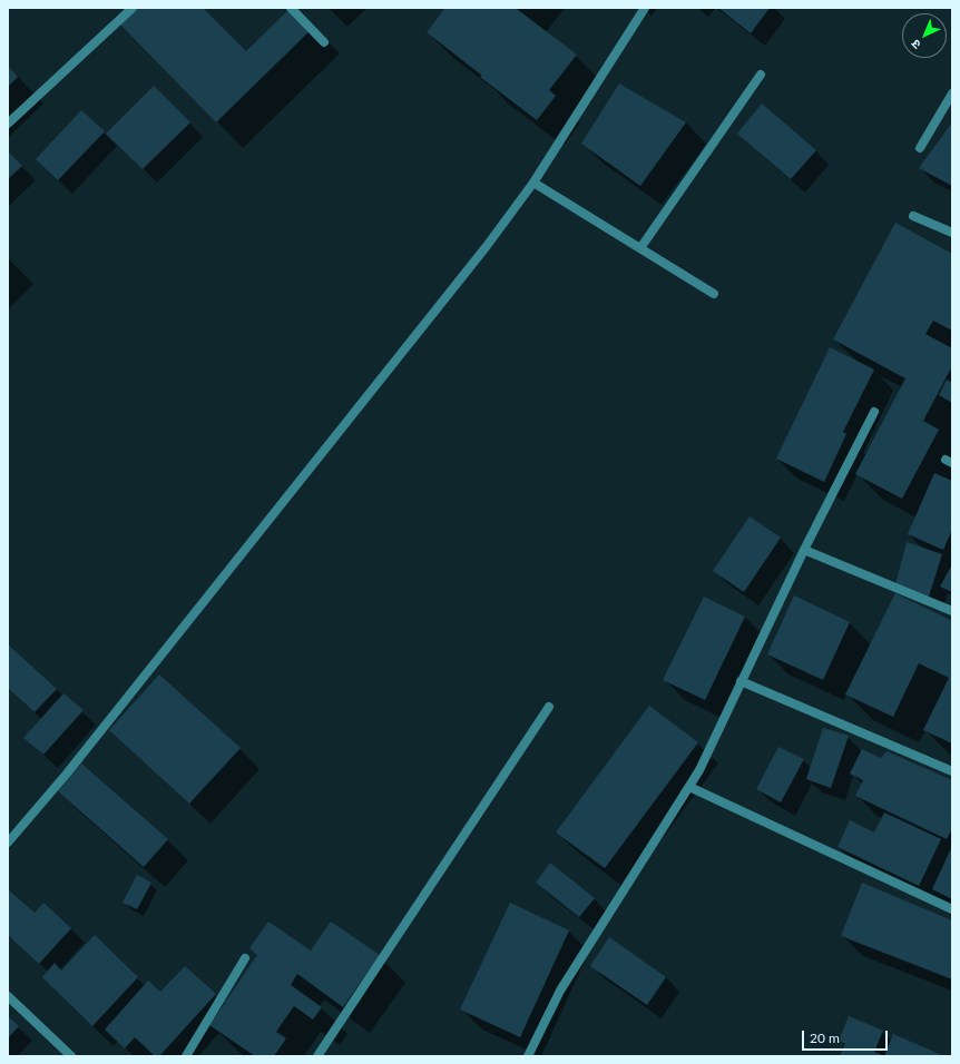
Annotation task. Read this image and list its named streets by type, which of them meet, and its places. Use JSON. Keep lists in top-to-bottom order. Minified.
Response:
{"scale_bar":"20 m","north":"bottom left"}
